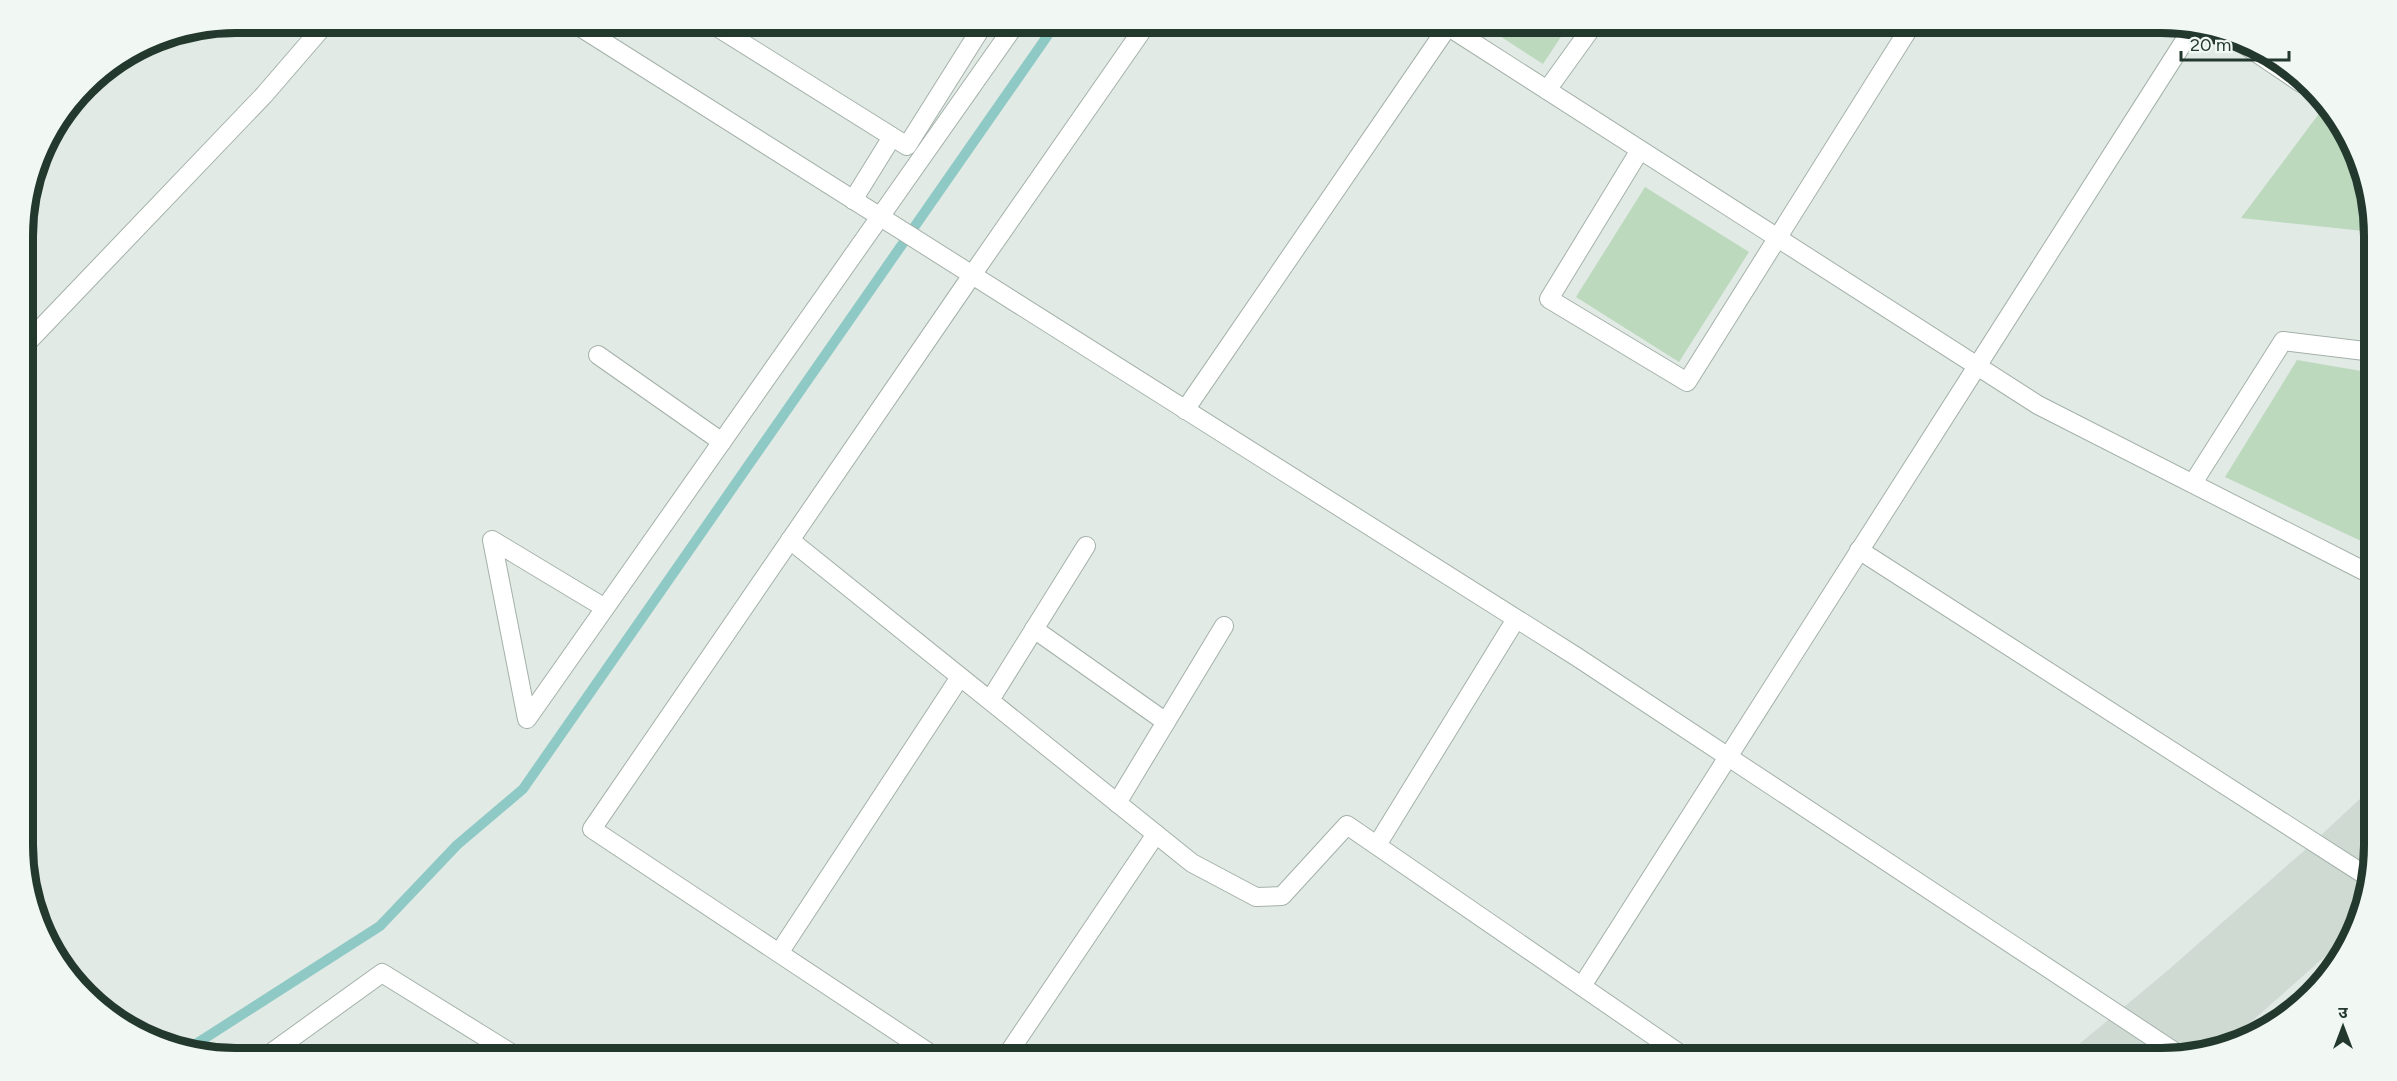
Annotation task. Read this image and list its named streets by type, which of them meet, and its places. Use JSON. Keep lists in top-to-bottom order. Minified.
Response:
{"scale_bar":"20 m","north":"top"}
